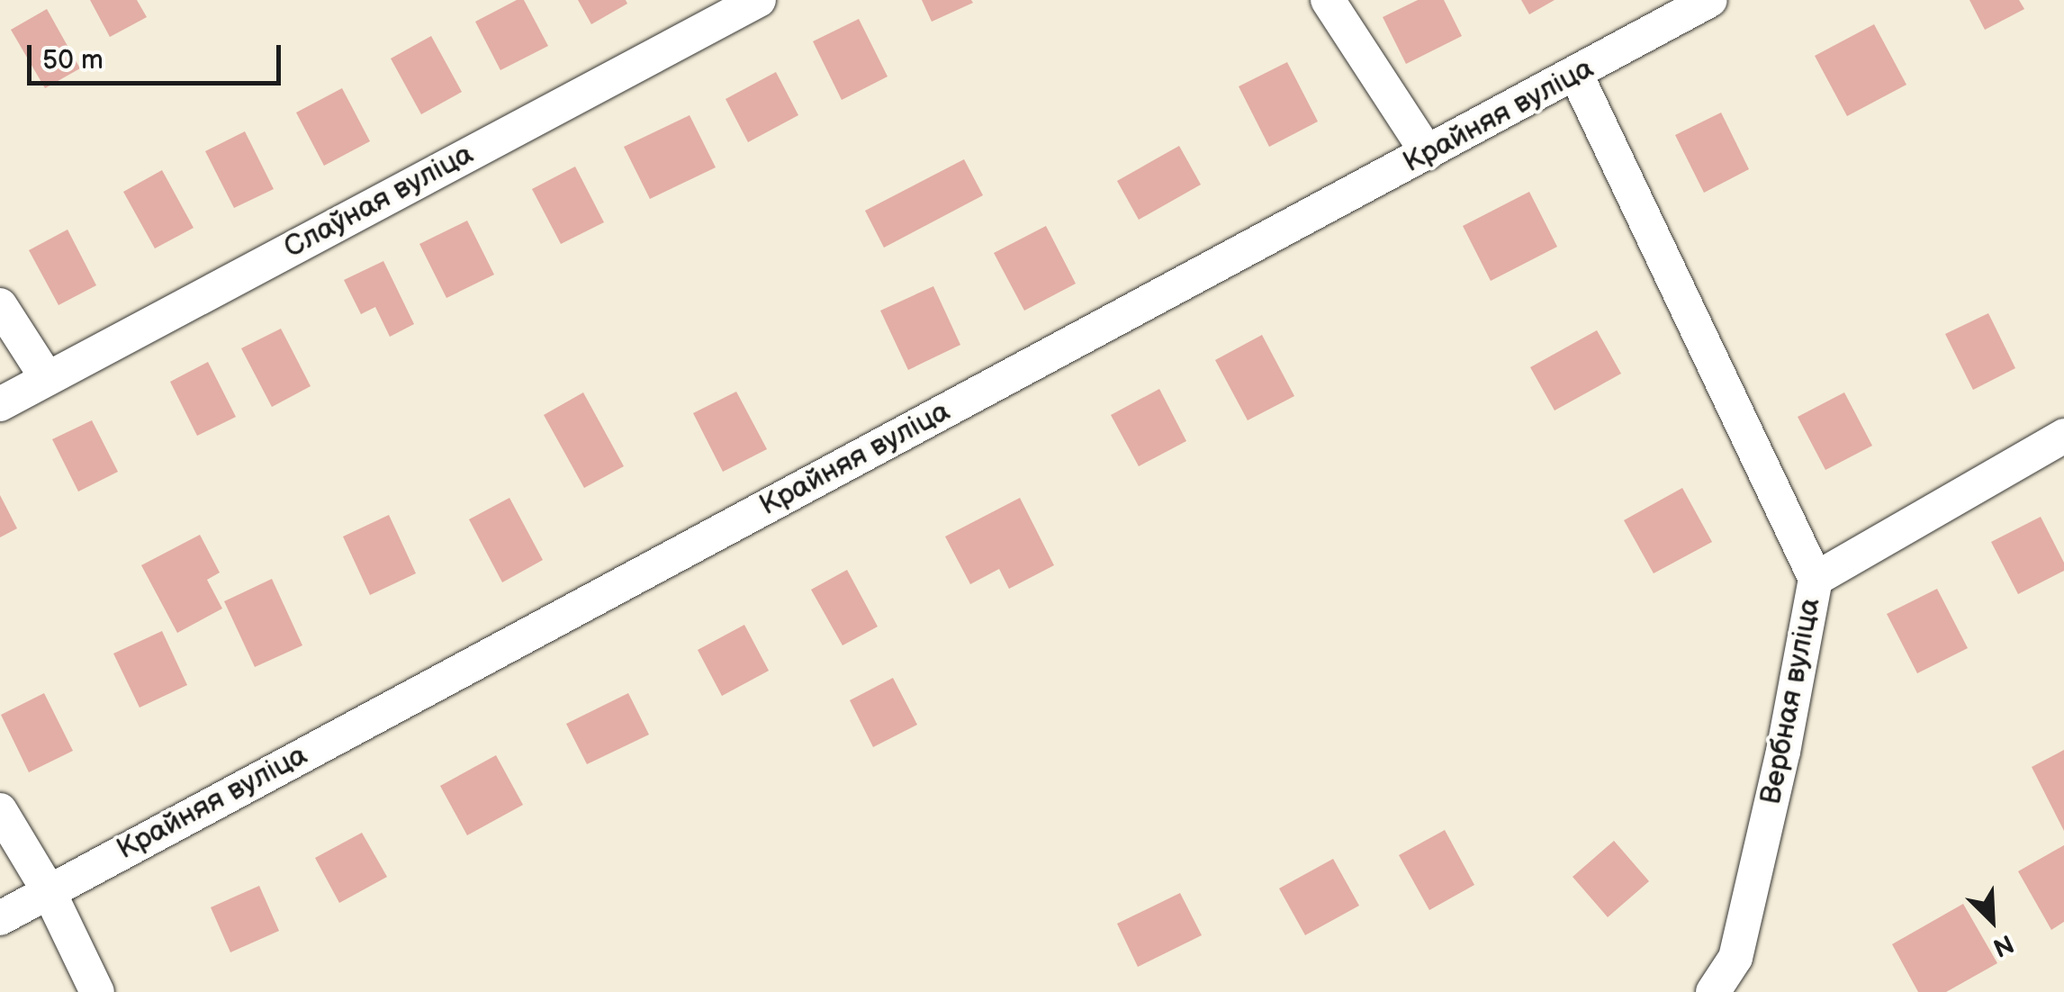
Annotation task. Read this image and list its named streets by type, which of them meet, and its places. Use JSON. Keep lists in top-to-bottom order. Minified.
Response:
{"streets":{"street":["Крайняя вуліца","Слаўная вуліца","Вербная вуліца"]},"scale_bar":"50 m","north":"bottom right"}
